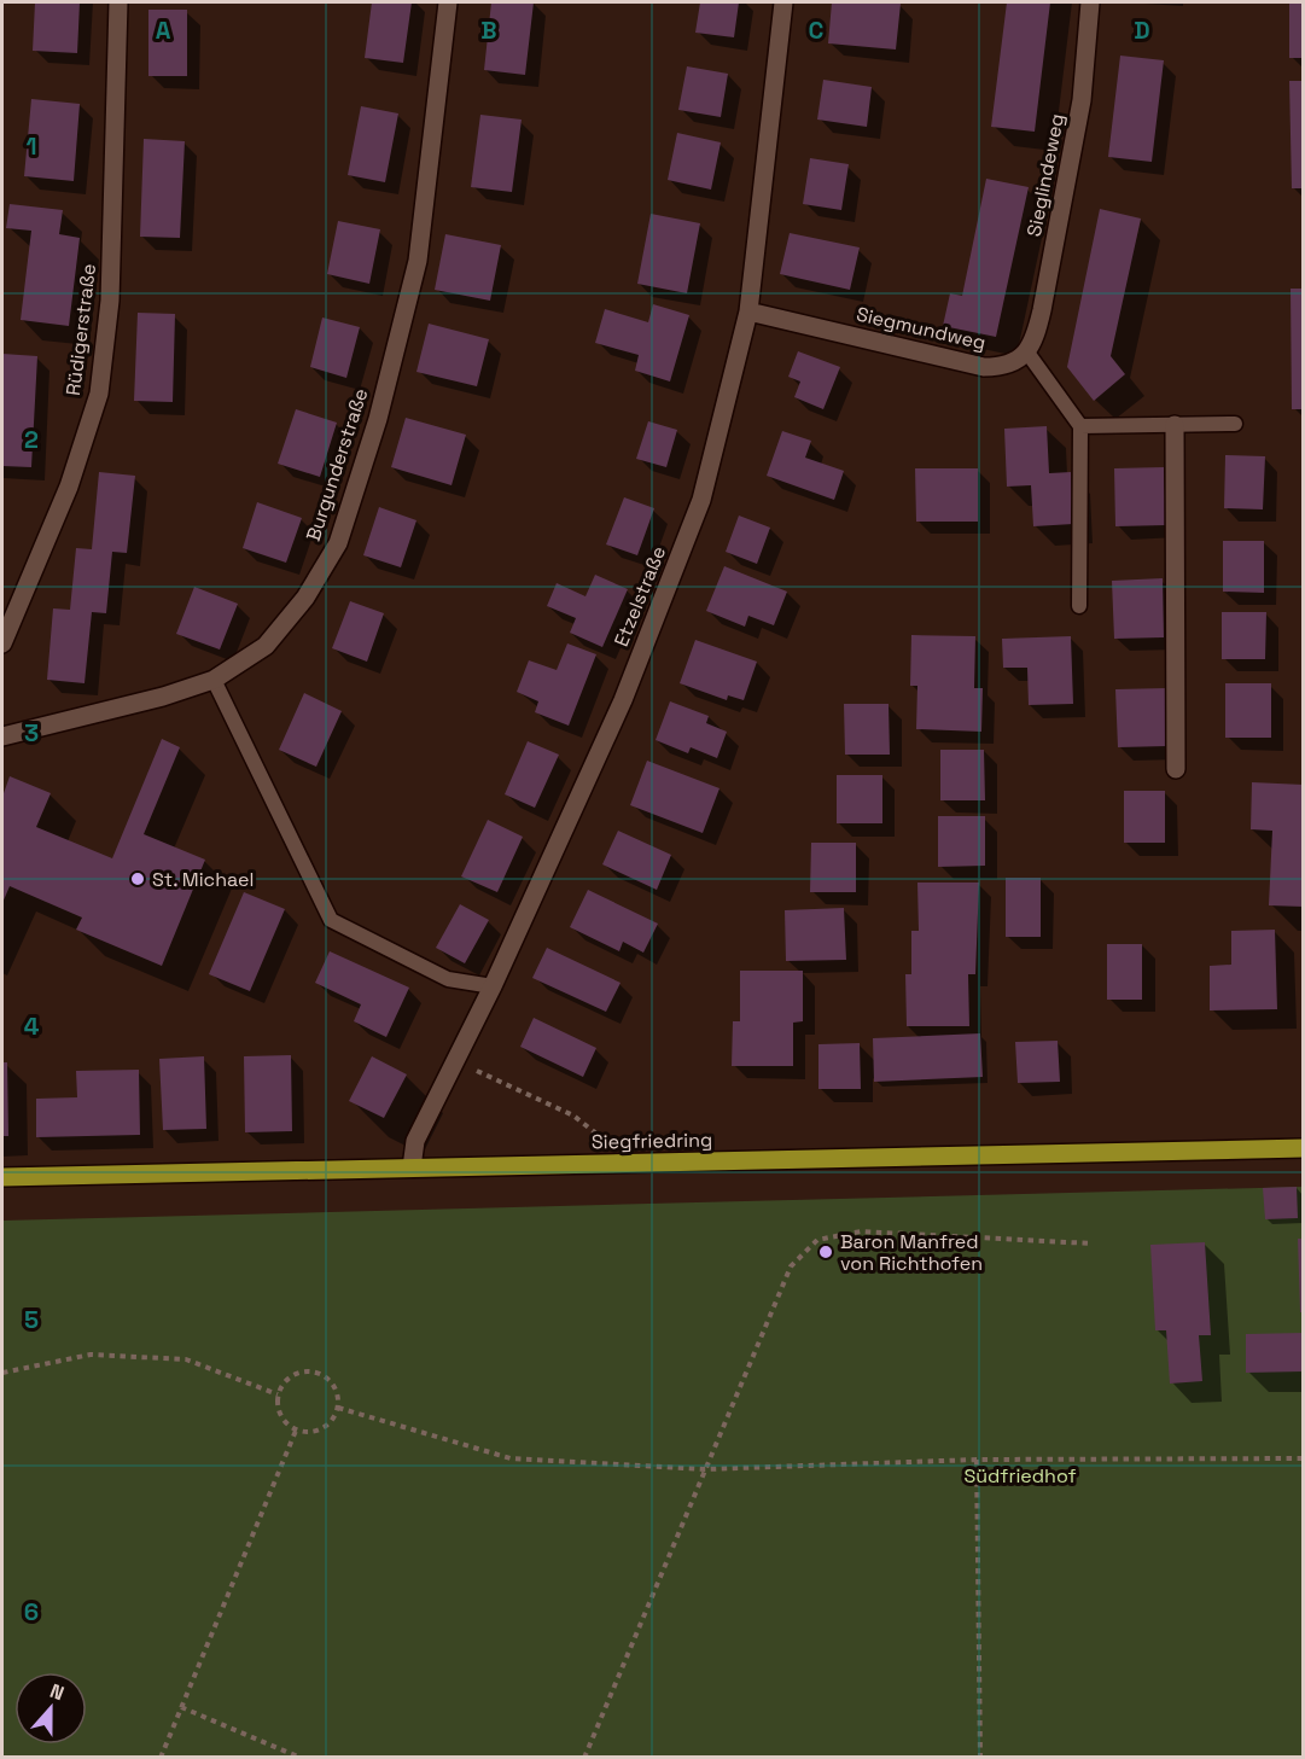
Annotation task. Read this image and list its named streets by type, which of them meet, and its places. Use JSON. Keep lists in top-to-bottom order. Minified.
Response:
{"streets":{"main road":["Siegfriedring"],"street":["Sieglindeweg","Siegmundweg","Rüdigerstraße","Burgunderstraße","Etzelstraße"]},"crossings":[["Sieglindeweg","Siegmundweg"],["Siegmundweg","Etzelstraße"],["Etzelstraße","Siegfriedring"]],"parks":["Südfriedhof"],"places":["St. Michael","Baron Manfred von Richthofen"],"north":"top","grid":{"columns":["A","B","C","D"],"rows":["1","2","3","4","5","6"]}}
